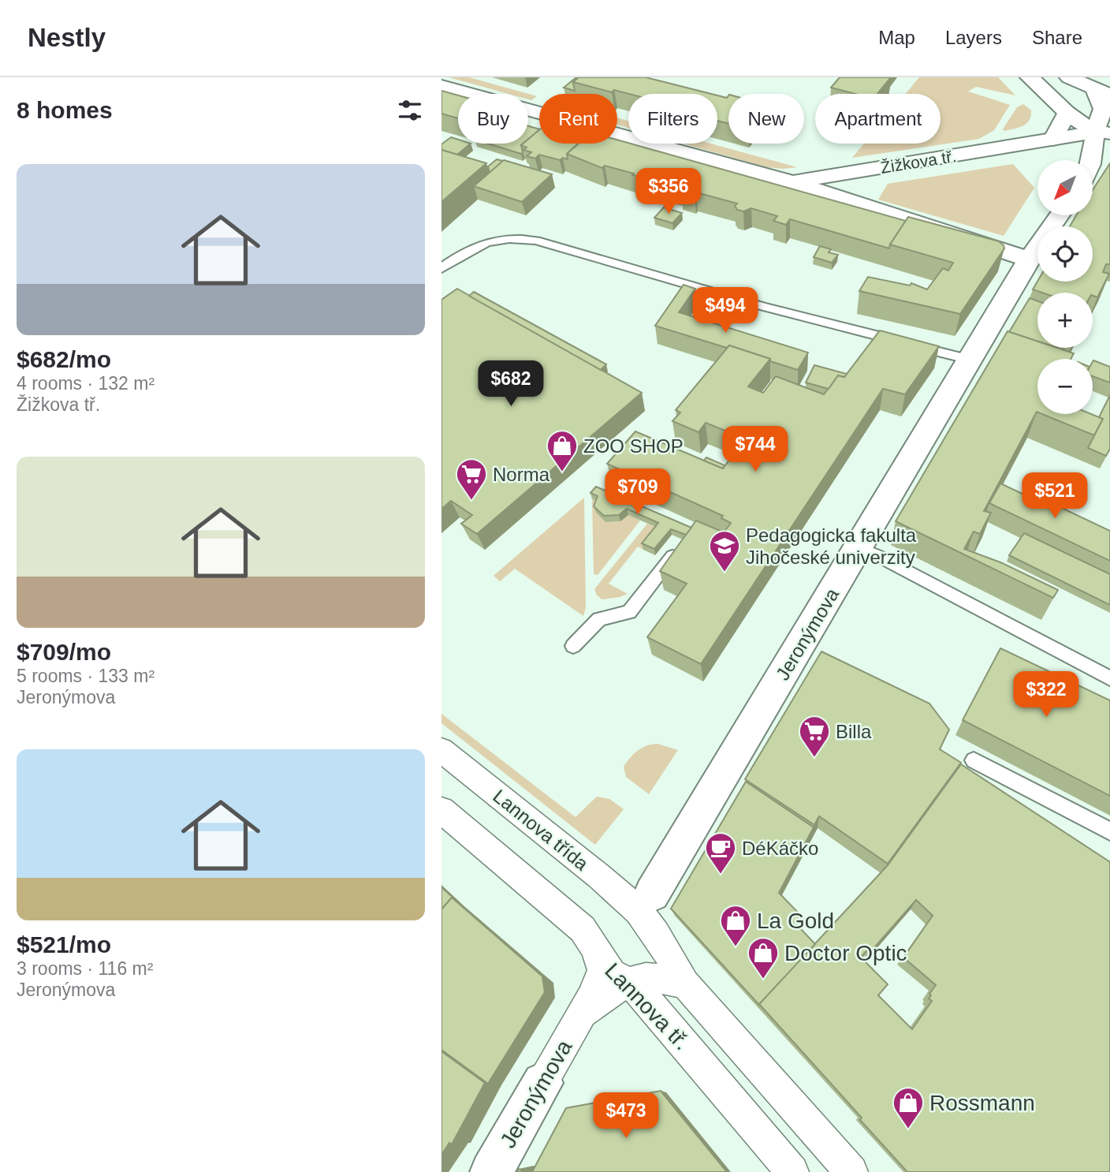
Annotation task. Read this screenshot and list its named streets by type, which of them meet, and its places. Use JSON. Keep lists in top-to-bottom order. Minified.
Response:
{"streets":{"street":["Žižkova tř.","Jeronýmova","Lannova třída","Lannova tř."]},"crossings":[["Žižkova tř.","Jeronýmova"],["Jeronýmova","Lannova třída"],["Lannova třída","Lannova tř."]],"places":{"shop":["ZOO SHOP","La Gold","Doctor Optic","Rossmann"],"supermarket":["Norma","Billa"],"school or university":["Pedagogicka fakulta Jihočeské univerzity"],"cafe":["DéKáčko"]},"north":"bottom left","page":{"header":"Nestly","nav":["Map","Layers","Share"],"heading":"8 homes","chip":["Buy","Rent","Filters","New","Apartment"],"list":[{"name":"$682/mo","note":"4 rooms · 132 m² · Žižkova tř."},{"name":"$709/mo","note":"5 rooms · 133 m² · Jeronýmova"},{"name":"$521/mo","note":"3 rooms · 116 m² · Jeronýmova"}],"map_buttons":["+","−"],"price":["$356","$494","$682","$744","$709","$521","$322","$473"]}}
